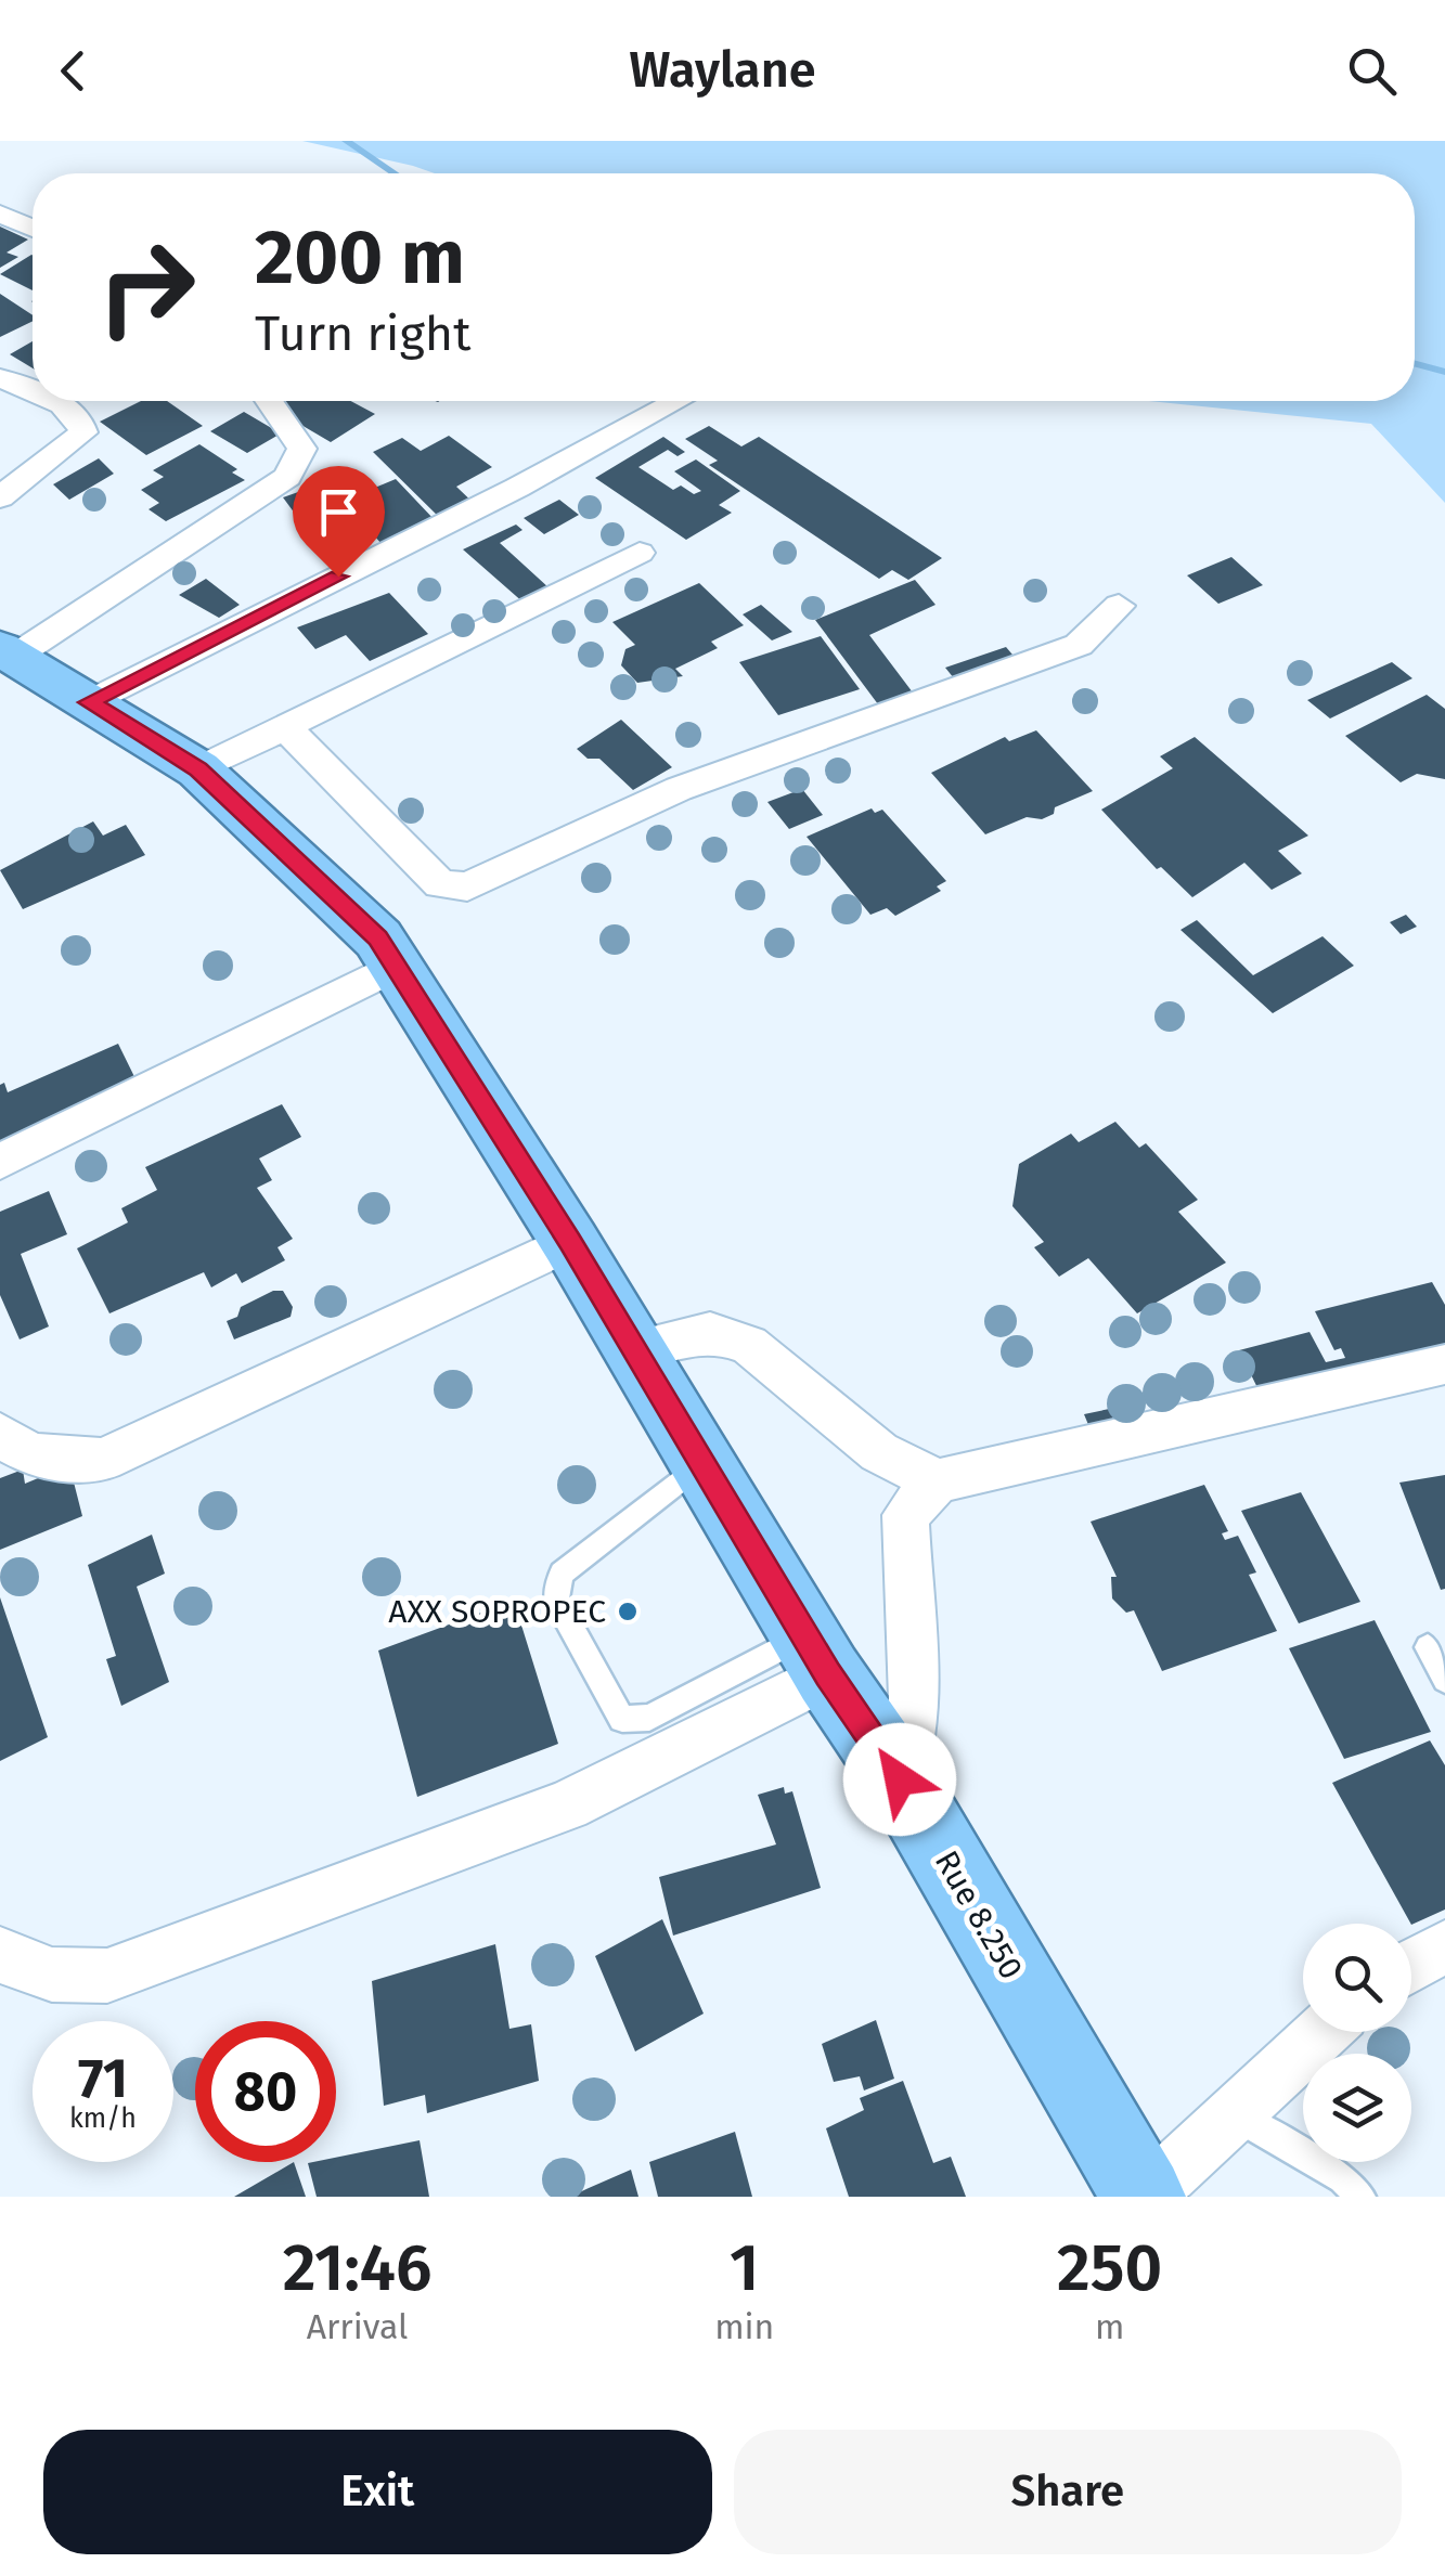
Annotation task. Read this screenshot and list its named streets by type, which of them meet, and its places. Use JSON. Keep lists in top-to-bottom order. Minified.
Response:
{"streets":{"highway":["Rue 8.250"]},"places":["AXX SOPROPEC"],"page":{"header":"Waylane","turn":["200 m","Turn right"],"speed":"71 km/h","limit":"80","eta":["21:46","Arrival","1","min","250","m"],"buttons":["Exit","Share"]}}
